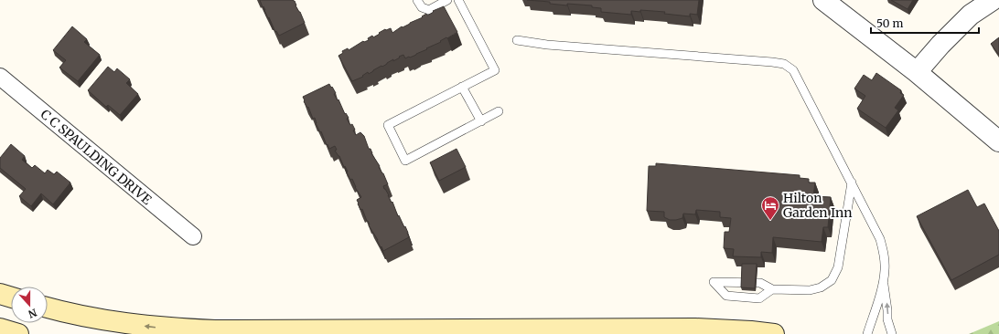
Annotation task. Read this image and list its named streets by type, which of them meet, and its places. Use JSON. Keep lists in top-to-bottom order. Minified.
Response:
{"streets":{"street":["C C SPAULDING DRIVE"]},"places":{"hotel":["Hilton Garden Inn"]},"scale_bar":"50 m","north":"bottom"}
